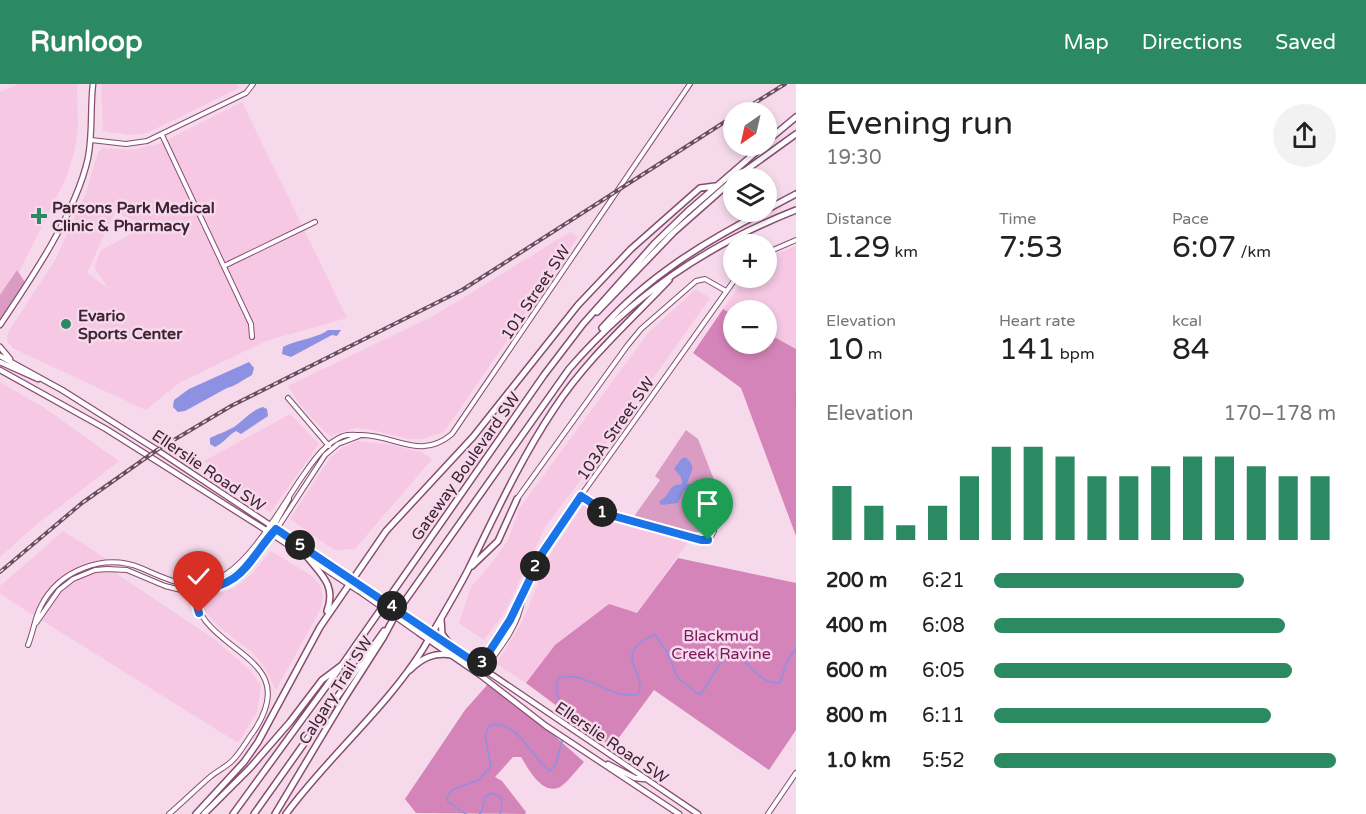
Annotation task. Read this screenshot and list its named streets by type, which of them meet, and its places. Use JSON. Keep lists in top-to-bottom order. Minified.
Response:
{"streets":{"highway":["Gateway Boulevard SW","Calgary Trail SW"],"main road":["Ellerslie Road SW"],"street":["101 Street SW","103A Street SW"]},"crossings":[["101 Street SW","Ellerslie Road SW"],["103A Street SW","Ellerslie Road SW"]],"parks":["Blackmud Creek Ravine"],"places":{"health":["Parsons Park Medical Clinic & Pharmacy"],"other":["Evario Sports Center"]},"north":"bottom left","page":{"header":"Runloop","nav":["Map","Directions","Saved"],"heading":["Evening run","19:30"],"map_buttons":["+","−"],"stats":[["Distance","1.29 km"],["Time","7:53"],["Pace","6:07 /km"],["Elevation","10 m"],["Heart rate","141 bpm"],["kcal","84"]],"chart":["Elevation","170–178 m"],"pins":["1","5","2","4","3"],"list":[{"name":"200 m","note":"6:21"},{"name":"400 m","note":"6:08"},{"name":"600 m","note":"6:05"},{"name":"800 m","note":"6:11"},{"name":"1.0 km","note":"5:52"}]}}
